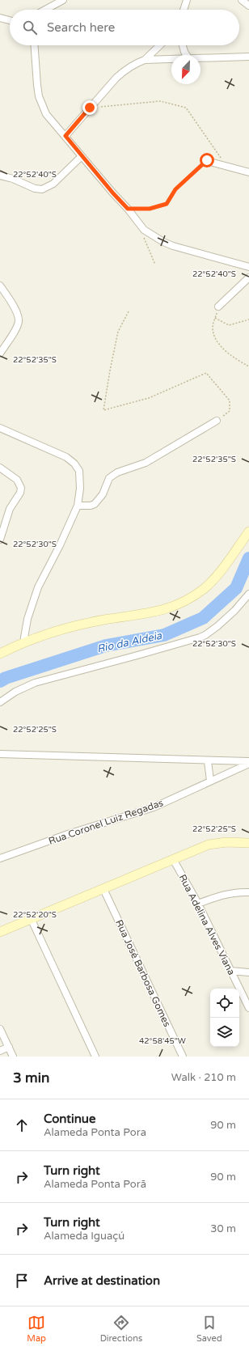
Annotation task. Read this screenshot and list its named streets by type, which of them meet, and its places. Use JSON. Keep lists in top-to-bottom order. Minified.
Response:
{"streets":{"street":["Rua Coronel Luiz Regadas","Rua Adelina Alves Viana","Rua José Barbosa Gomes"]},"water":["Rio da Aldeia"],"north":"bottom left","page":{"search":"Search here","heading":["3 min","Walk · 210 m"],"list":[["Continue","Alameda Ponta Pora","90 m"],["Turn right","Alameda Ponta Porã","90 m"],["Turn right","Alameda Iguaçú","30 m"],"Arrive at destination"],"nav":["Map","Directions","Saved"]},"coordinates":["22°52'40\"S","22°52'35\"S","22°52'30\"S","22°52'25\"S","22°52'20\"S","42°58'45\"W"]}
